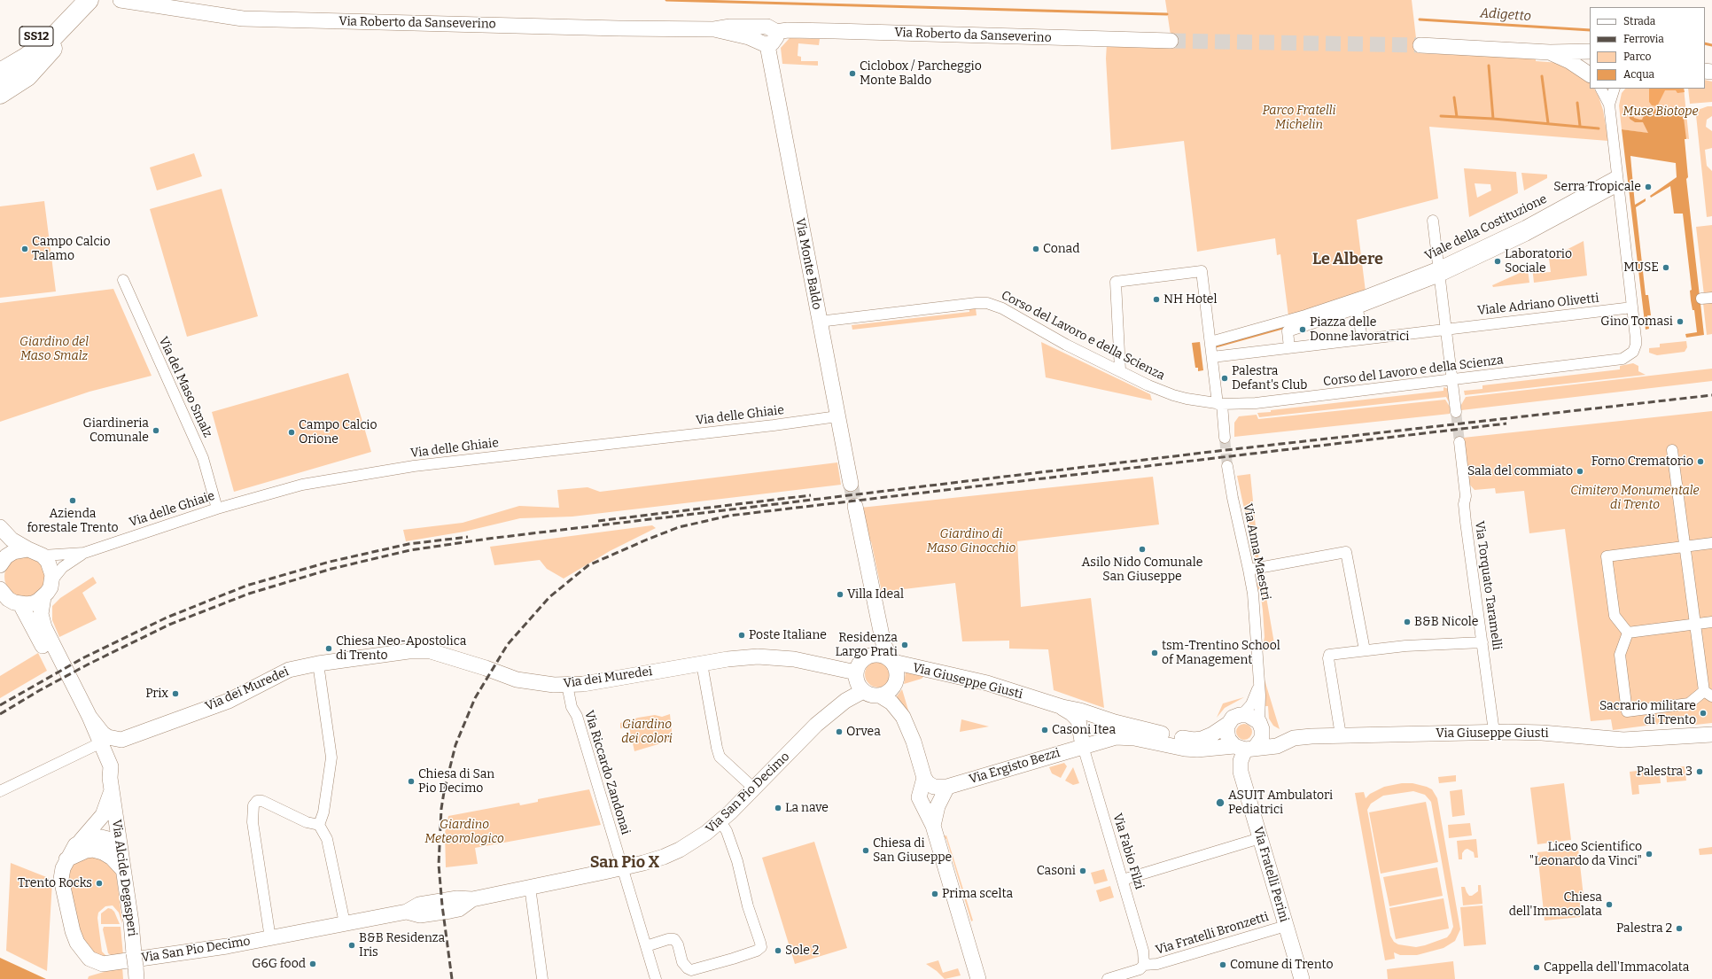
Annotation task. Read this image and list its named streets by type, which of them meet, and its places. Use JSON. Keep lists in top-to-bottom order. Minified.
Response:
{"streets":{"highway":["SS12"],"street":["Via Roberto da Sanseverino","Viale della Costituzione","Via Monte Baldo","Viale Adriano Olivetti","Corso del Lavoro e della Scienza","Via del Maso Smalz","Via delle Ghiaie","Via Anna Maestri","Via Torquato Taramelli","Via dei Muredei","Via Giuseppe Giusti","Via Ergisto Bezzi","Via Riccardo Zandonai","Via San Pio Decimo","Via Fabio Filzi","Via Fratelli Perini","Via Alcide Degasperi","Via Fratelli Bronzetti"]},"crossings":[["Via Roberto da Sanseverino","Via Monte Baldo"],["Viale della Costituzione","Corso del Lavoro e della Scienza"],["Via Monte Baldo","Corso del Lavoro e della Scienza"],["Via Monte Baldo","Via delle Ghiaie"],["Viale Adriano Olivetti","Corso del Lavoro e della Scienza"],["Via del Maso Smalz","Via delle Ghiaie"],["Via delle Ghiaie","Via Alcide Degasperi"],["Via Anna Maestri","Via Giuseppe Giusti"],["Via Anna Maestri","Via Fratelli Perini"],["Via Torquato Taramelli","Via Giuseppe Giusti"],["Via dei Muredei","Via Giuseppe Giusti"],["Via dei Muredei","Via Riccardo Zandonai"],["Via dei Muredei","Via San Pio Decimo"],["Via dei Muredei","Via Alcide Degasperi"],["Via Giuseppe Giusti","Via Ergisto Bezzi"],["Via Giuseppe Giusti","Via San Pio Decimo"],["Via Giuseppe Giusti","Via Fabio Filzi"],["Via Giuseppe Giusti","Via Fratelli Perini"],["Via Ergisto Bezzi","Via Fabio Filzi"],["Via Riccardo Zandonai","Via San Pio Decimo"],["Via San Pio Decimo","Via Alcide Degasperi"],["Via Fabio Filzi","Via Fratelli Bronzetti"],["Via Fratelli Perini","Via Fratelli Bronzetti"]],"districts":["Le Albere","San Pio X"],"water":["Adigetto"],"parks":["Parco Fratelli Michelin","Muse Biotope","Giardino del Maso Smalz","Cimitero Monumentale di Trento","Giardino di Maso Ginocchio","Giardino dei colori","Giardino Meteorologico"],"places":["Ciclobox / Parcheggio Monte Baldo","Serra Tropicale","Campo Calcio Talamo","Conad","Laboratorio Sociale","MUSE","NH Hotel","Gino Tomasi","Piazza delle Donne lavoratrici","Palestra Defant's Club","Giardineria Comunale","Campo Calcio Orione","Forno Crematorio","Sala del commiato","Azienda forestale Trento","Asilo Nido Comunale San Giuseppe","Villa Ideal","B&B Nicole","Poste Italiane","Residenza Largo Prati","Chiesa Neo-Apostolica di Trento","tsm-Trentino School of Management","Prix","Sacrario militare di Trento","Casoni Itea","Orvea","Palestra 3","Chiesa di San Pio Decimo","ASUIT Ambulatori Pediatrici","La nave","Chiesa di San Giuseppe","Liceo Scientifico \"Leonardo da Vinci\"","Casoni","Trento Rocks","Prima scelta","Chiesa dell'Immacolata","Palestra 2","B&B Residenza Iris","Sole 2","G6G food","Comune di Trento","Cappella dell'Immacolata"],"legend":["Strada","Ferrovia","Parco","Acqua"]}
